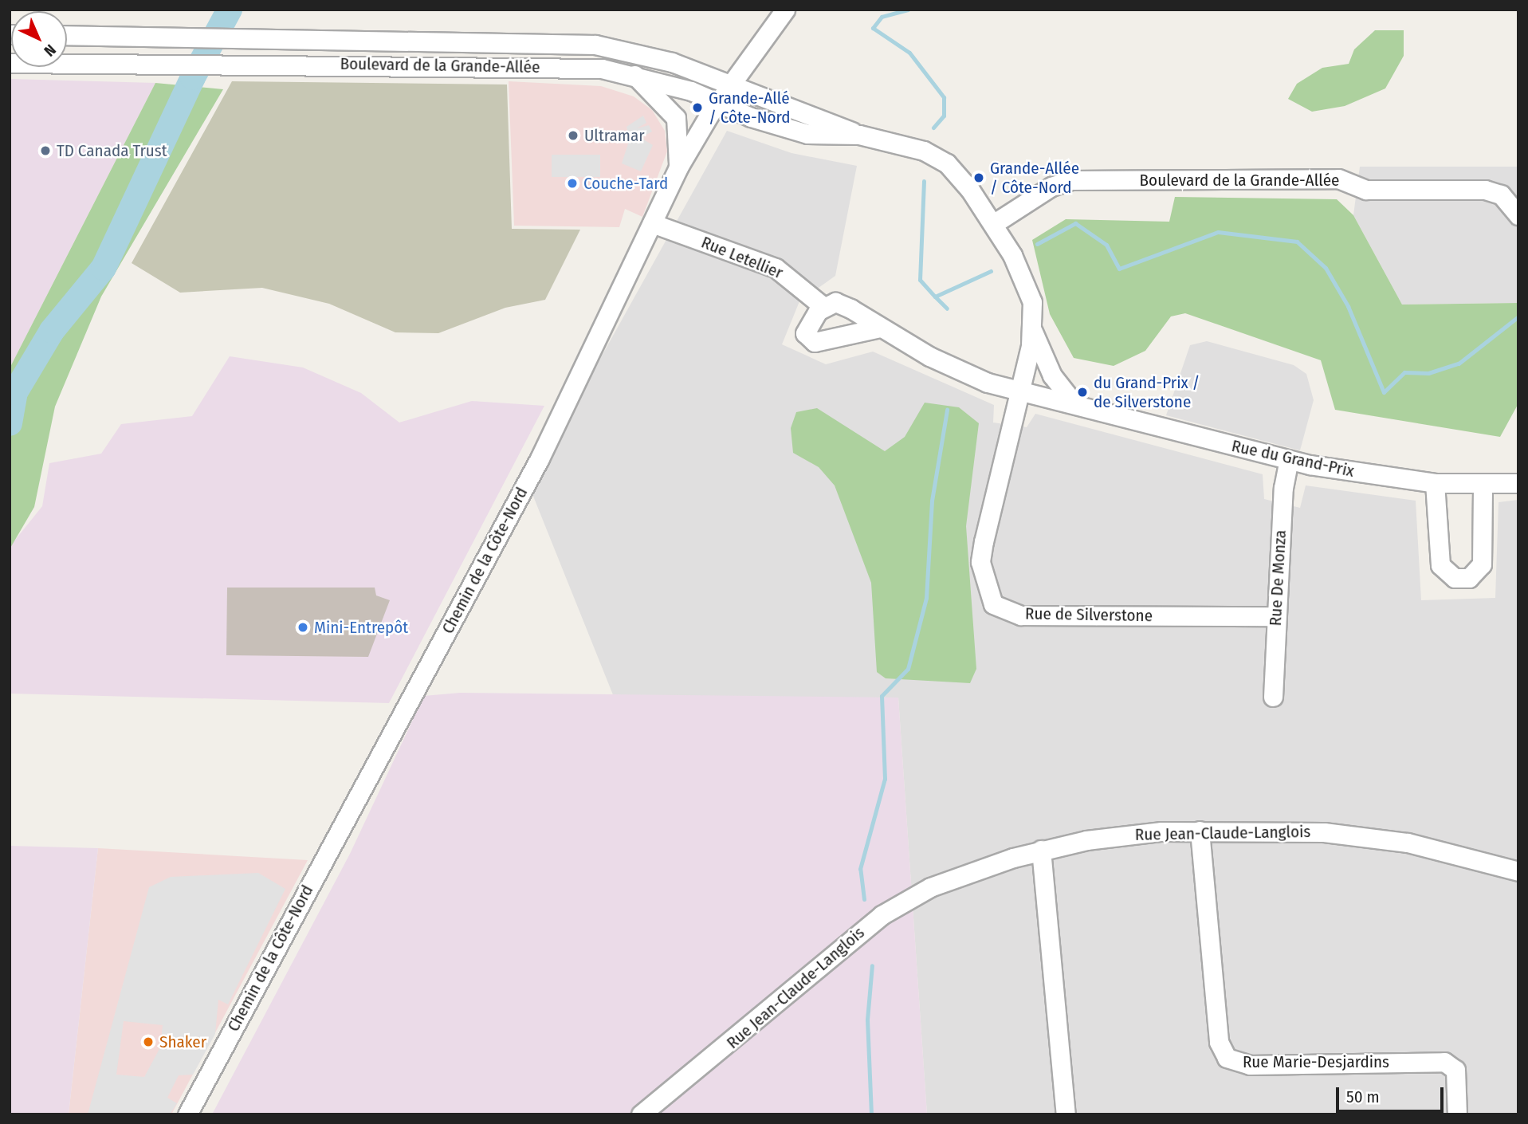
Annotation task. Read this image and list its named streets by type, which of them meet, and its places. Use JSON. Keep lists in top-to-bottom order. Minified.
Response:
{"streets":{"street":["Boulevard de la Grande-Allée","Rue Letellier","Rue du Grand-Prix","Chemin de la Côte-Nord","Rue De Monza","Rue de Silverstone","Rue Jean-Claude-Langlois","Rue Marie-Desjardins"]},"crossings":[["Boulevard de la Grande-Allée","Rue du Grand-Prix"],["Boulevard de la Grande-Allée","Chemin de la Côte-Nord"],["Boulevard de la Grande-Allée","Rue de Silverstone"],["Rue Letellier","Chemin de la Côte-Nord"],["Rue du Grand-Prix","Rue De Monza"],["Rue du Grand-Prix","Rue de Silverstone"],["Rue De Monza","Rue de Silverstone"],["Rue Jean-Claude-Langlois","Rue Marie-Desjardins"]],"places":["Grande-Allé / Côte-Nord","Ultramar","TD Canada Trust","Grande-Allée / Côte-Nord","Couche-Tard","du Grand-Prix / de Silverstone","Mini-Entrepôt","Shaker"],"scale_bar":"50 m","north":"bottom right"}
